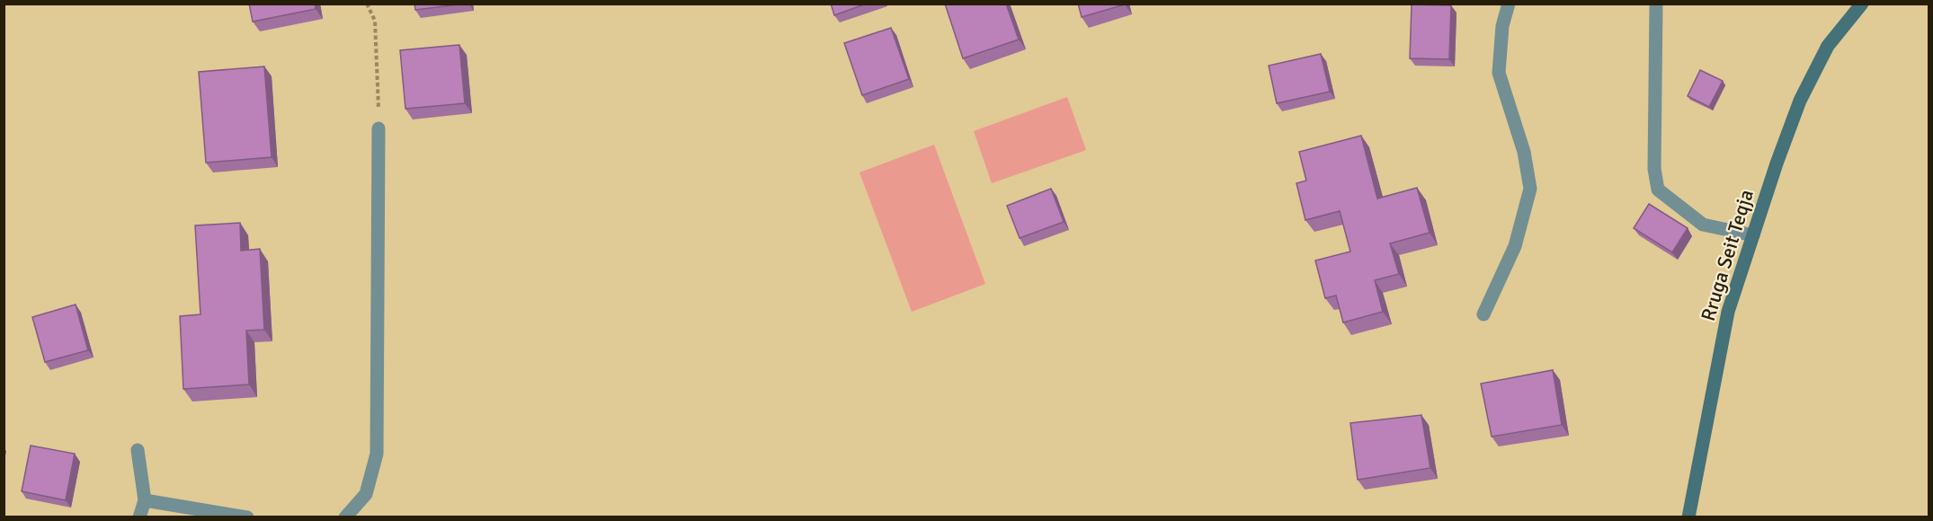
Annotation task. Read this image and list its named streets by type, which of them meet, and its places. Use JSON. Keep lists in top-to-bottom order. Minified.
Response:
{"streets":{"main road":["Rruga Seit Teqja"]}}
